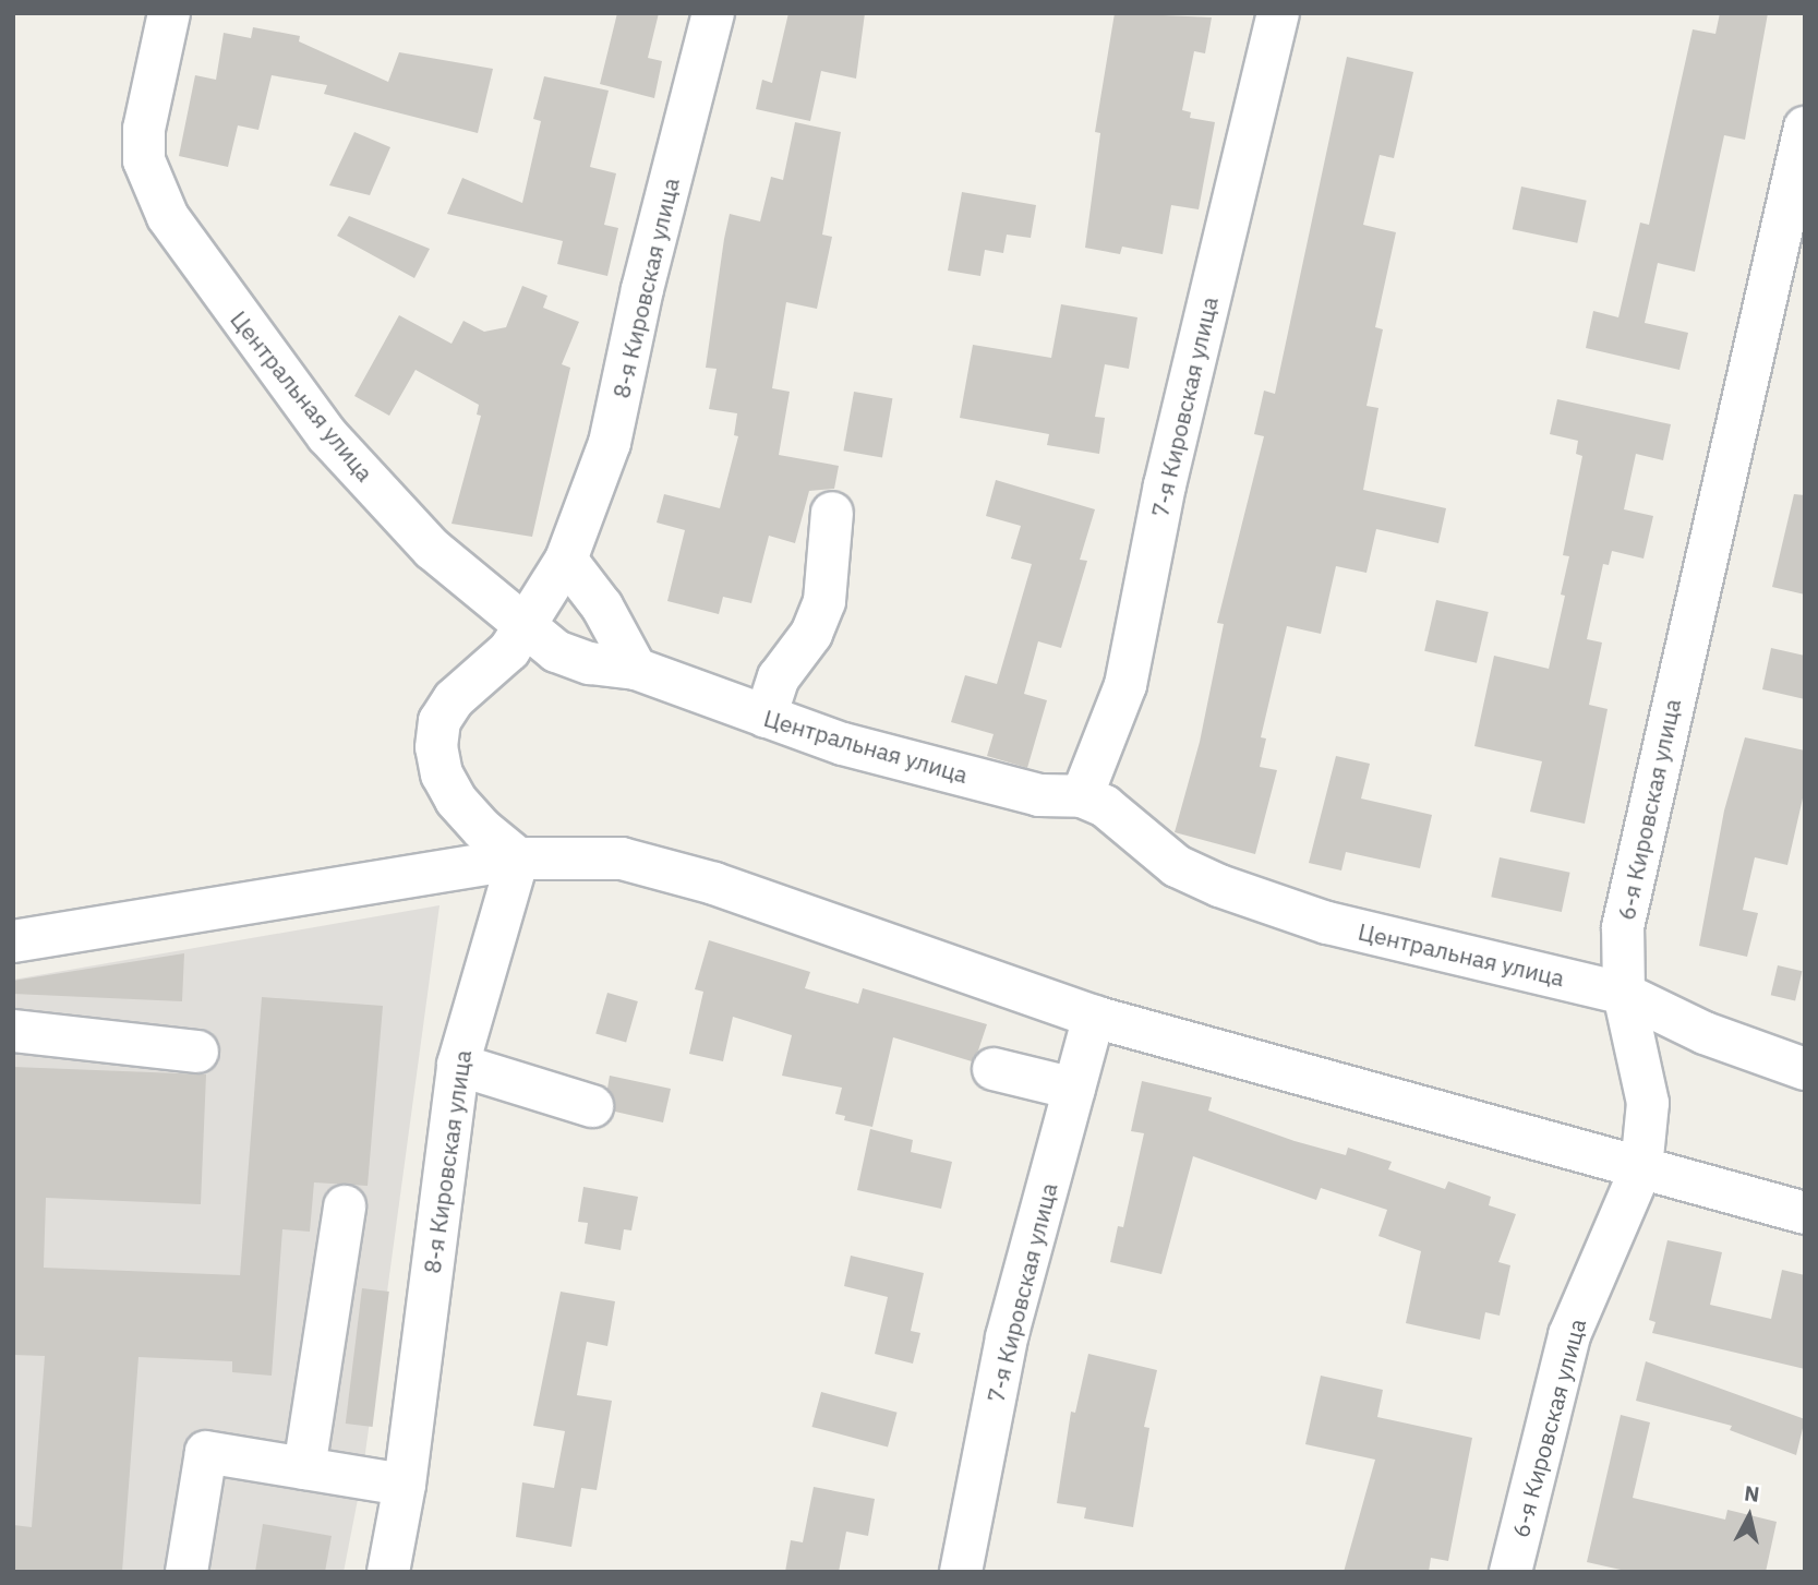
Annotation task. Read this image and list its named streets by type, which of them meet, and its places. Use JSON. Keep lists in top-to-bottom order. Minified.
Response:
{"streets":{"street":["8-я Кировская улица","Центральная улица","7-я Кировская улица","6-я Кировская улица"]},"crossings":[["8-я Кировская улица","Центральная улица"],["Центральная улица","7-я Кировская улица"],["Центральная улица","6-я Кировская улица"]],"north":"top"}
